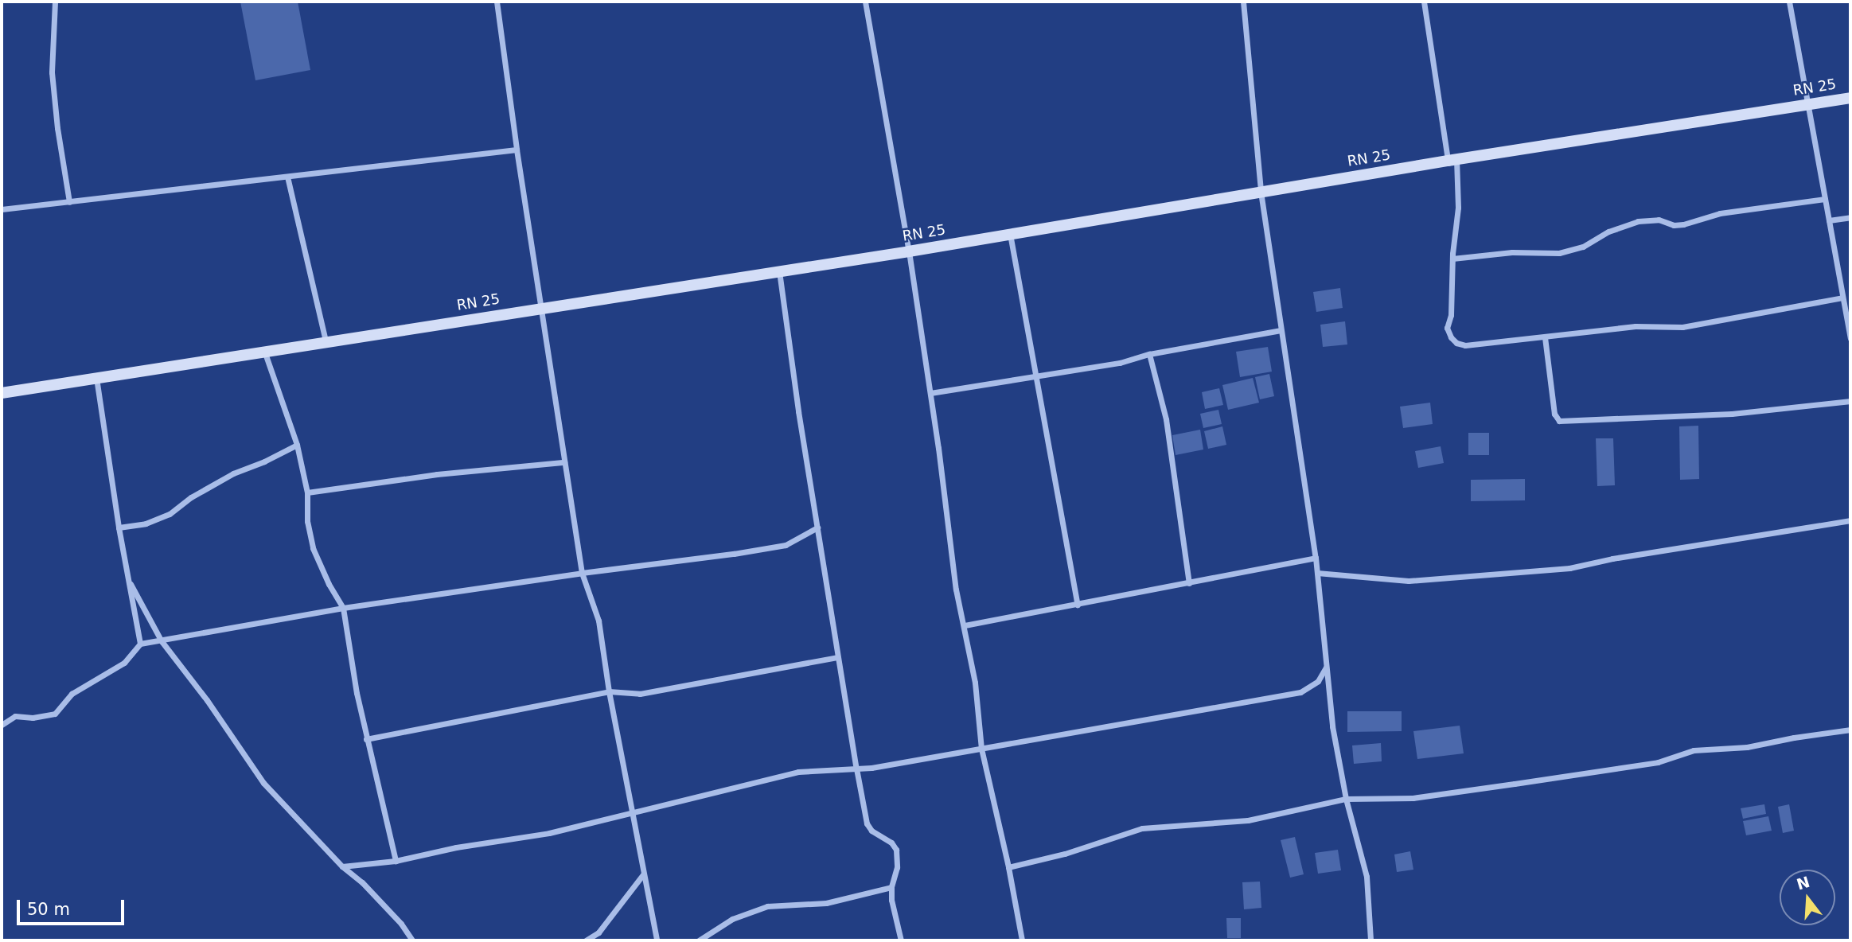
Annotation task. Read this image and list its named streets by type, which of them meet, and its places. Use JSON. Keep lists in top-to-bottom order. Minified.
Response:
{"streets":{"main road":["RN 25"]},"scale_bar":"50 m","north":"top"}
